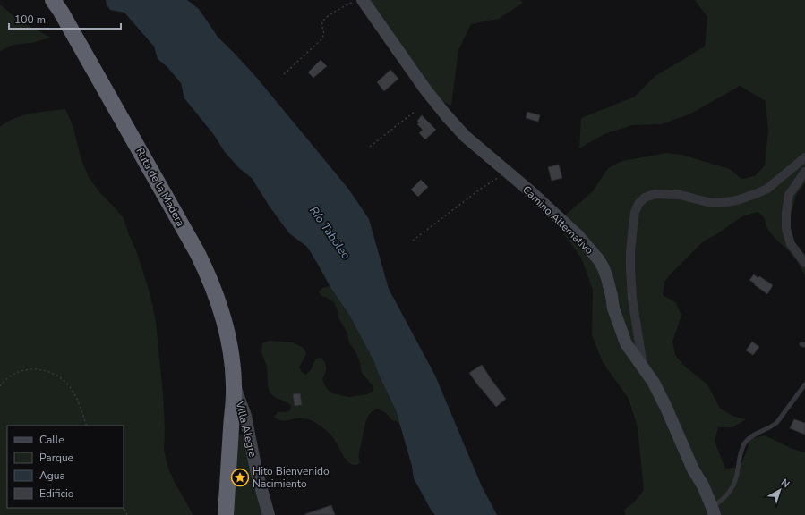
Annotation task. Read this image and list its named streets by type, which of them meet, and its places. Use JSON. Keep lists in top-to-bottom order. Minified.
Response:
{"streets":{"highway":["Ruta de la Madera"],"street":["Camino Alternativo","Villa Alegre"]},"crossings":[["Ruta de la Madera","Villa Alegre"]],"water":["Río Taboleo"],"places":{"place":["Hito Bienvenido Nacimiento"]},"legend":["Calle","Parque","Agua","Edificio"],"scale_bar":"100 m","north":"top right"}
